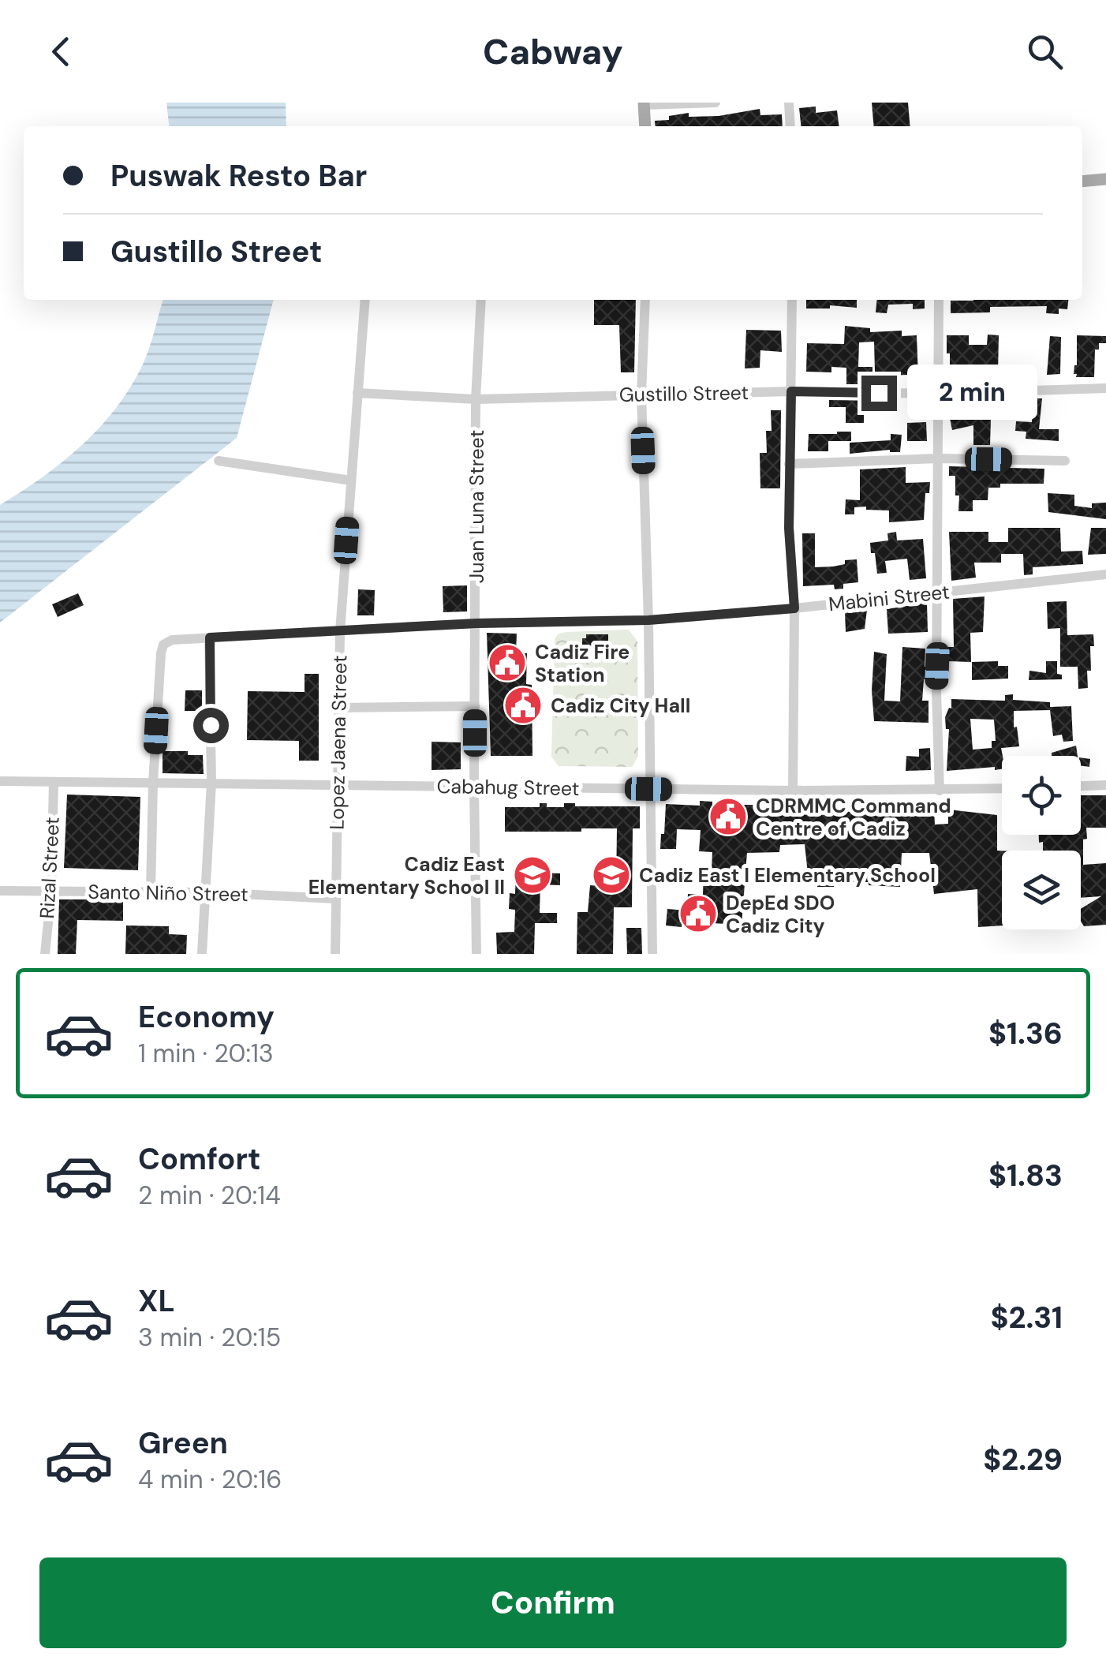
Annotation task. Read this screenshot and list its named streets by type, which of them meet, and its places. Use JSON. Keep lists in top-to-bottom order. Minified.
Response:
{"streets":{"street":["Gustillo Street","Juan Luna Street","Mabini Street","Lopez Jaena Street","Cabahug Street","Rizal Street","Santo Niño Street"]},"crossings":[["Gustillo Street","Juan Luna Street"],["Gustillo Street","Lopez Jaena Street"],["Juan Luna Street","Mabini Street"],["Juan Luna Street","Cabahug Street"],["Mabini Street","Lopez Jaena Street"],["Mabini Street","Cabahug Street"],["Mabini Street","Santo Niño Street"],["Lopez Jaena Street","Cabahug Street"],["Lopez Jaena Street","Santo Niño Street"],["Cabahug Street","Rizal Street"],["Rizal Street","Santo Niño Street"]],"places":{"public building":["Cadiz Fire Station","Cadiz City Hall","CDRMMC Command Centre of Cadiz","DepEd SDO Cadiz City"],"school or university":["Cadiz East Elementary School II","Cadiz East I Elementary School"]},"page":{"header":"Cabway","banner":["Puswak Resto Bar","Gustillo Street"],"bubble":"2 min","list":[{"name":"Economy","note":"1 min · 20:13","value":"$1.36"},{"name":"Comfort","note":"2 min · 20:14","value":"$1.83"},{"name":"XL","note":"3 min · 20:15","value":"$2.31"},{"name":"Green","note":"4 min · 20:16","value":"$2.29"}],"buttons":"Confirm"}}
